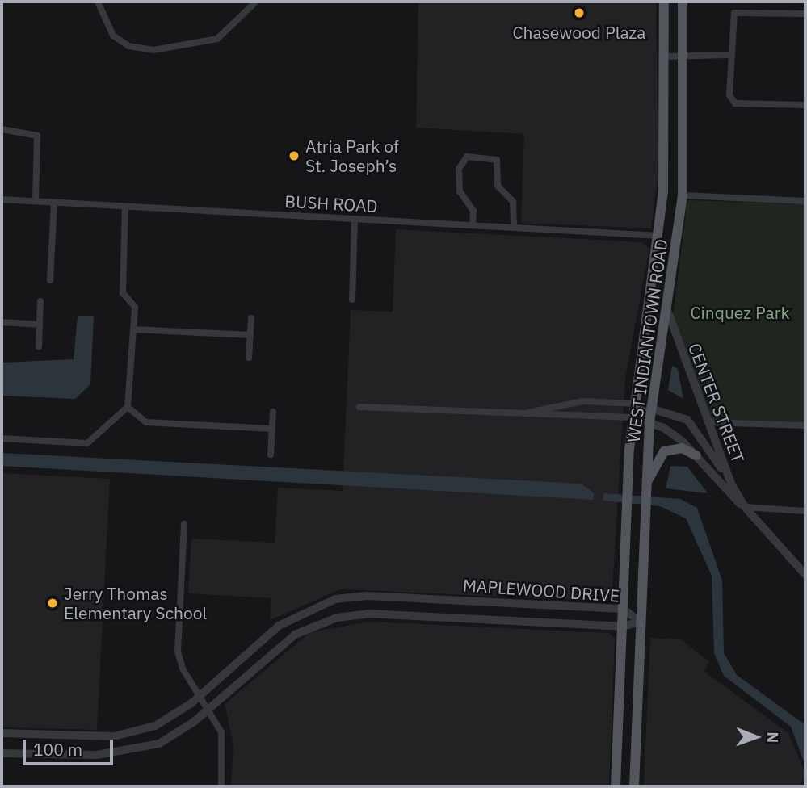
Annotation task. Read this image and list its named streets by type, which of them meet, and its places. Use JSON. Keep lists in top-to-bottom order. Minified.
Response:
{"streets":{"main road":["WEST INDIANTOWN ROAD"],"street":["BUSH ROAD","CENTER STREET","MAPLEWOOD DRIVE"]},"crossings":[["BUSH ROAD","WEST INDIANTOWN ROAD"],["WEST INDIANTOWN ROAD","CENTER STREET"],["WEST INDIANTOWN ROAD","MAPLEWOOD DRIVE"]],"parks":["Cinquez Park"],"places":["Chasewood Plaza","Atria Park of St. Joseph’s","Jerry Thomas Elementary School"],"scale_bar":"100 m","north":"right"}
